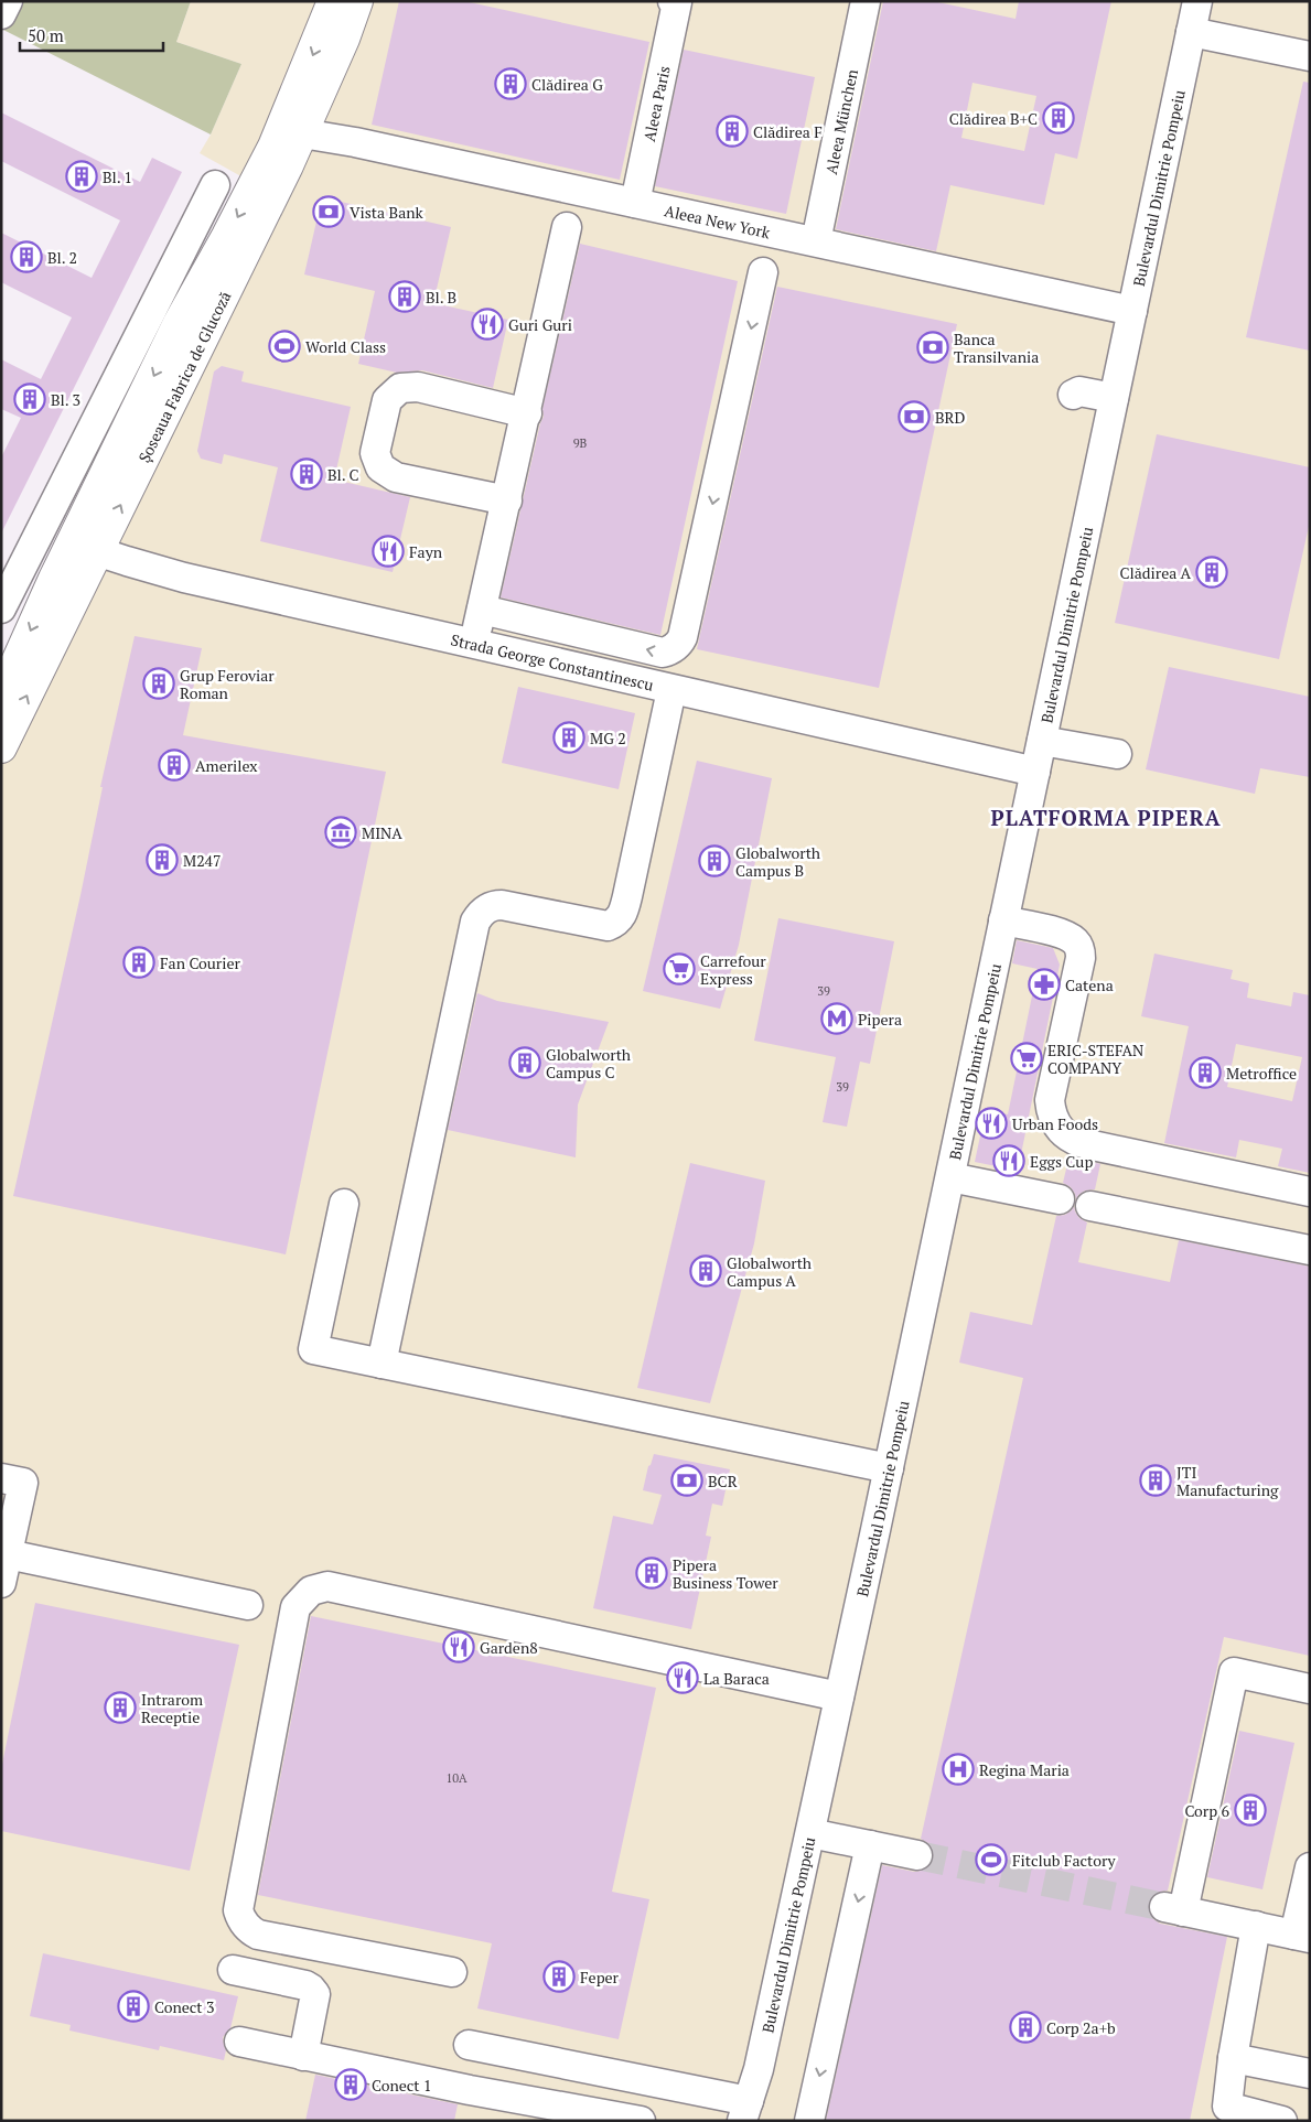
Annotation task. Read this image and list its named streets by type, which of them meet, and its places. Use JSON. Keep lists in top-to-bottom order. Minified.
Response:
{"streets":{"main road":["Șoseaua Fabrica de Glucoză"],"street":["Aleea Paris","Aleea München","Bulevardul Dimitrie Pompeiu","Aleea New York","Strada George Constantinescu"]},"crossings":[["Aleea Paris","Aleea New York"],["Aleea München","Aleea New York"],["Bulevardul Dimitrie Pompeiu","Aleea New York"],["Bulevardul Dimitrie Pompeiu","Strada George Constantinescu"],["Aleea New York","Șoseaua Fabrica de Glucoză"],["Șoseaua Fabrica de Glucoză","Strada George Constantinescu"]],"districts":["PLATFORMA PIPERA"],"places":{"building":["Clădirea G","Clădirea B+C","Clădirea F","Bl. 1","Bl. 2","Bl. B","Bl. 3","Bl. C","Clădirea A","Grup Feroviar Roman","MG 2","Amerilex","M247","Globalworth Campus B","Fan Courier","Globalworth Campus C","Metroffice","Globalworth Campus A","JTI Manufacturing","Pipera Business Tower","Intrarom Receptie","Corp 6","Feper","Conect 3","Corp 2a+b","Conect 1"],"bank":["Vista Bank","Banca Transilvania","BRD","BCR"],"restaurant":["Guri Guri","Fayn","Urban Foods","Eggs Cup","Garden8","La Baraca"],"sports":["World Class","Fitclub Factory"],"museum":["MINA"],"supermarket":["Carrefour Express","ERIC-STEFAN COMPANY"],"pharmacy":["Catena"],"metro station":["Pipera"],"hospital":["Regina Maria"]},"house_numbers":["9B","39","39","10A"],"scale_bar":"50 m"}
